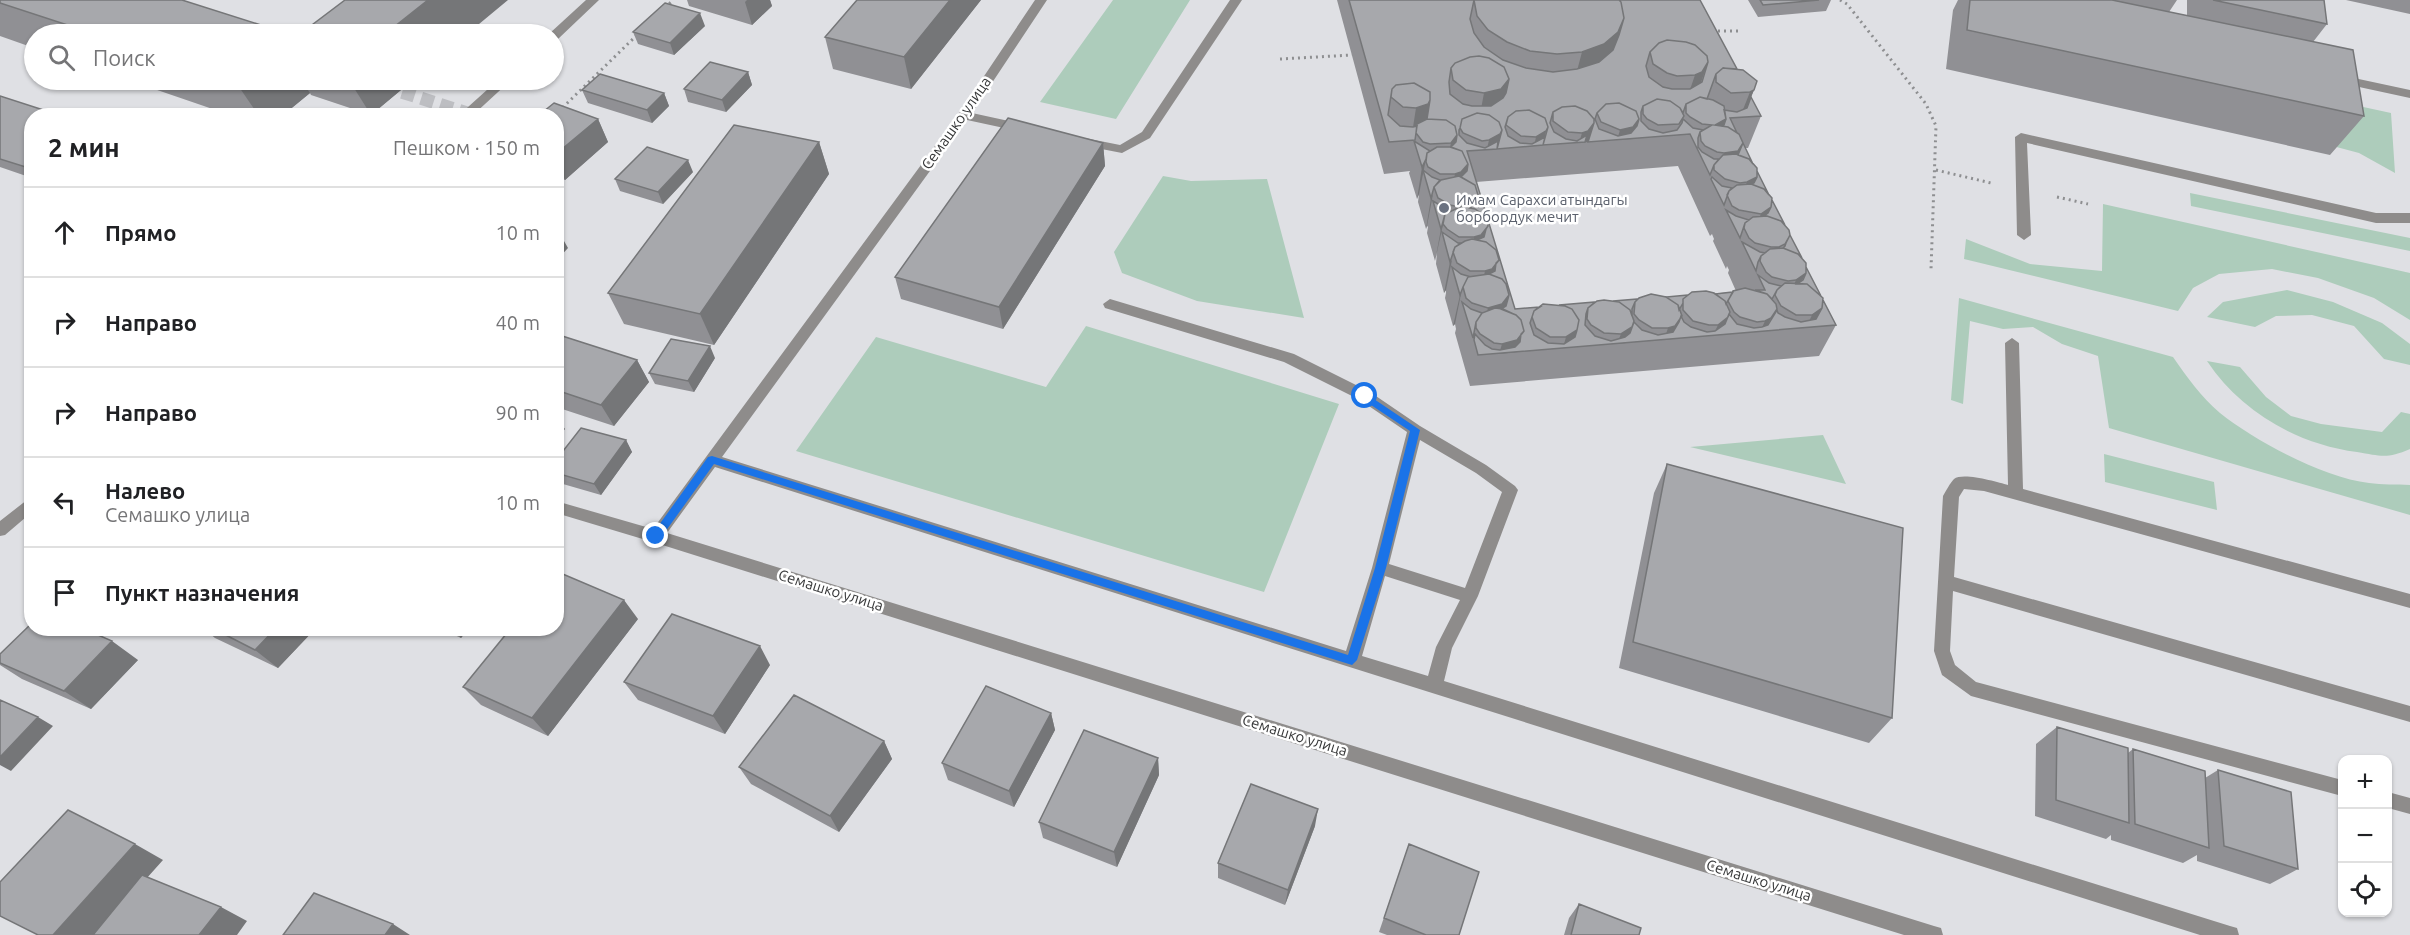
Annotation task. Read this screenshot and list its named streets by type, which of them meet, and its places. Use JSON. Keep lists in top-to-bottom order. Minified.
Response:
{"streets":{"street":["Семашко улица"]},"places":["Имам Сарахси атындагы борбордук мечит"],"page":{"search":"Поиск","heading":["2 мин","Пешком · 150 m"],"list":[["Прямо","10 m"],["Направо","40 m"],["Направо","90 m"],["Налево","Семашко улица","10 m"],"Пункт назначения"],"map_buttons":["+","−"]}}
